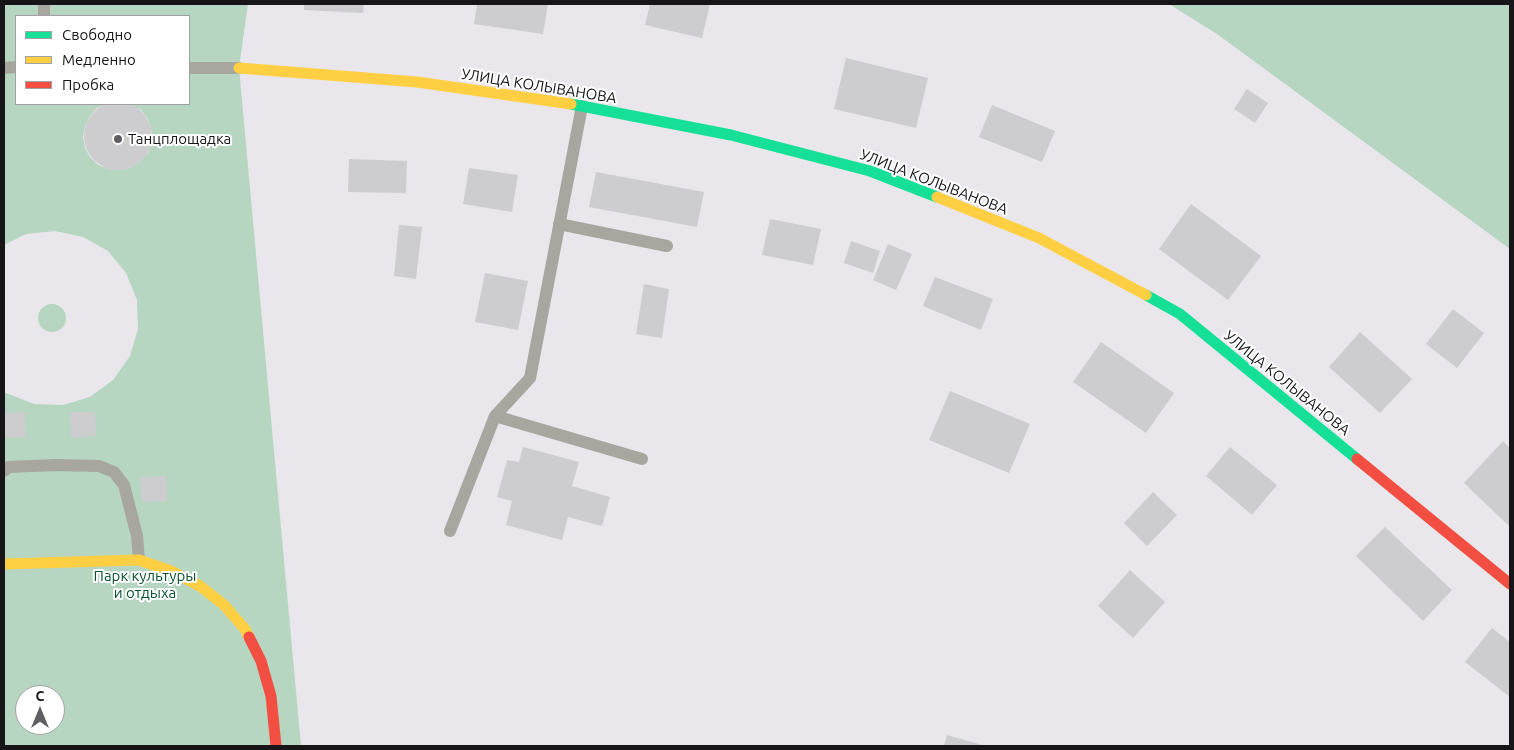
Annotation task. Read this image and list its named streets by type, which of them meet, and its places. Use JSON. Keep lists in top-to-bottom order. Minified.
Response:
{"streets":{"street":["УЛИЦА КОЛЫВАНОВА"]},"parks":["Парк культуры и отдыха"],"places":["Танцплощадка"],"legend":["Свободно","Медленно","Пробка"],"north":"top"}
